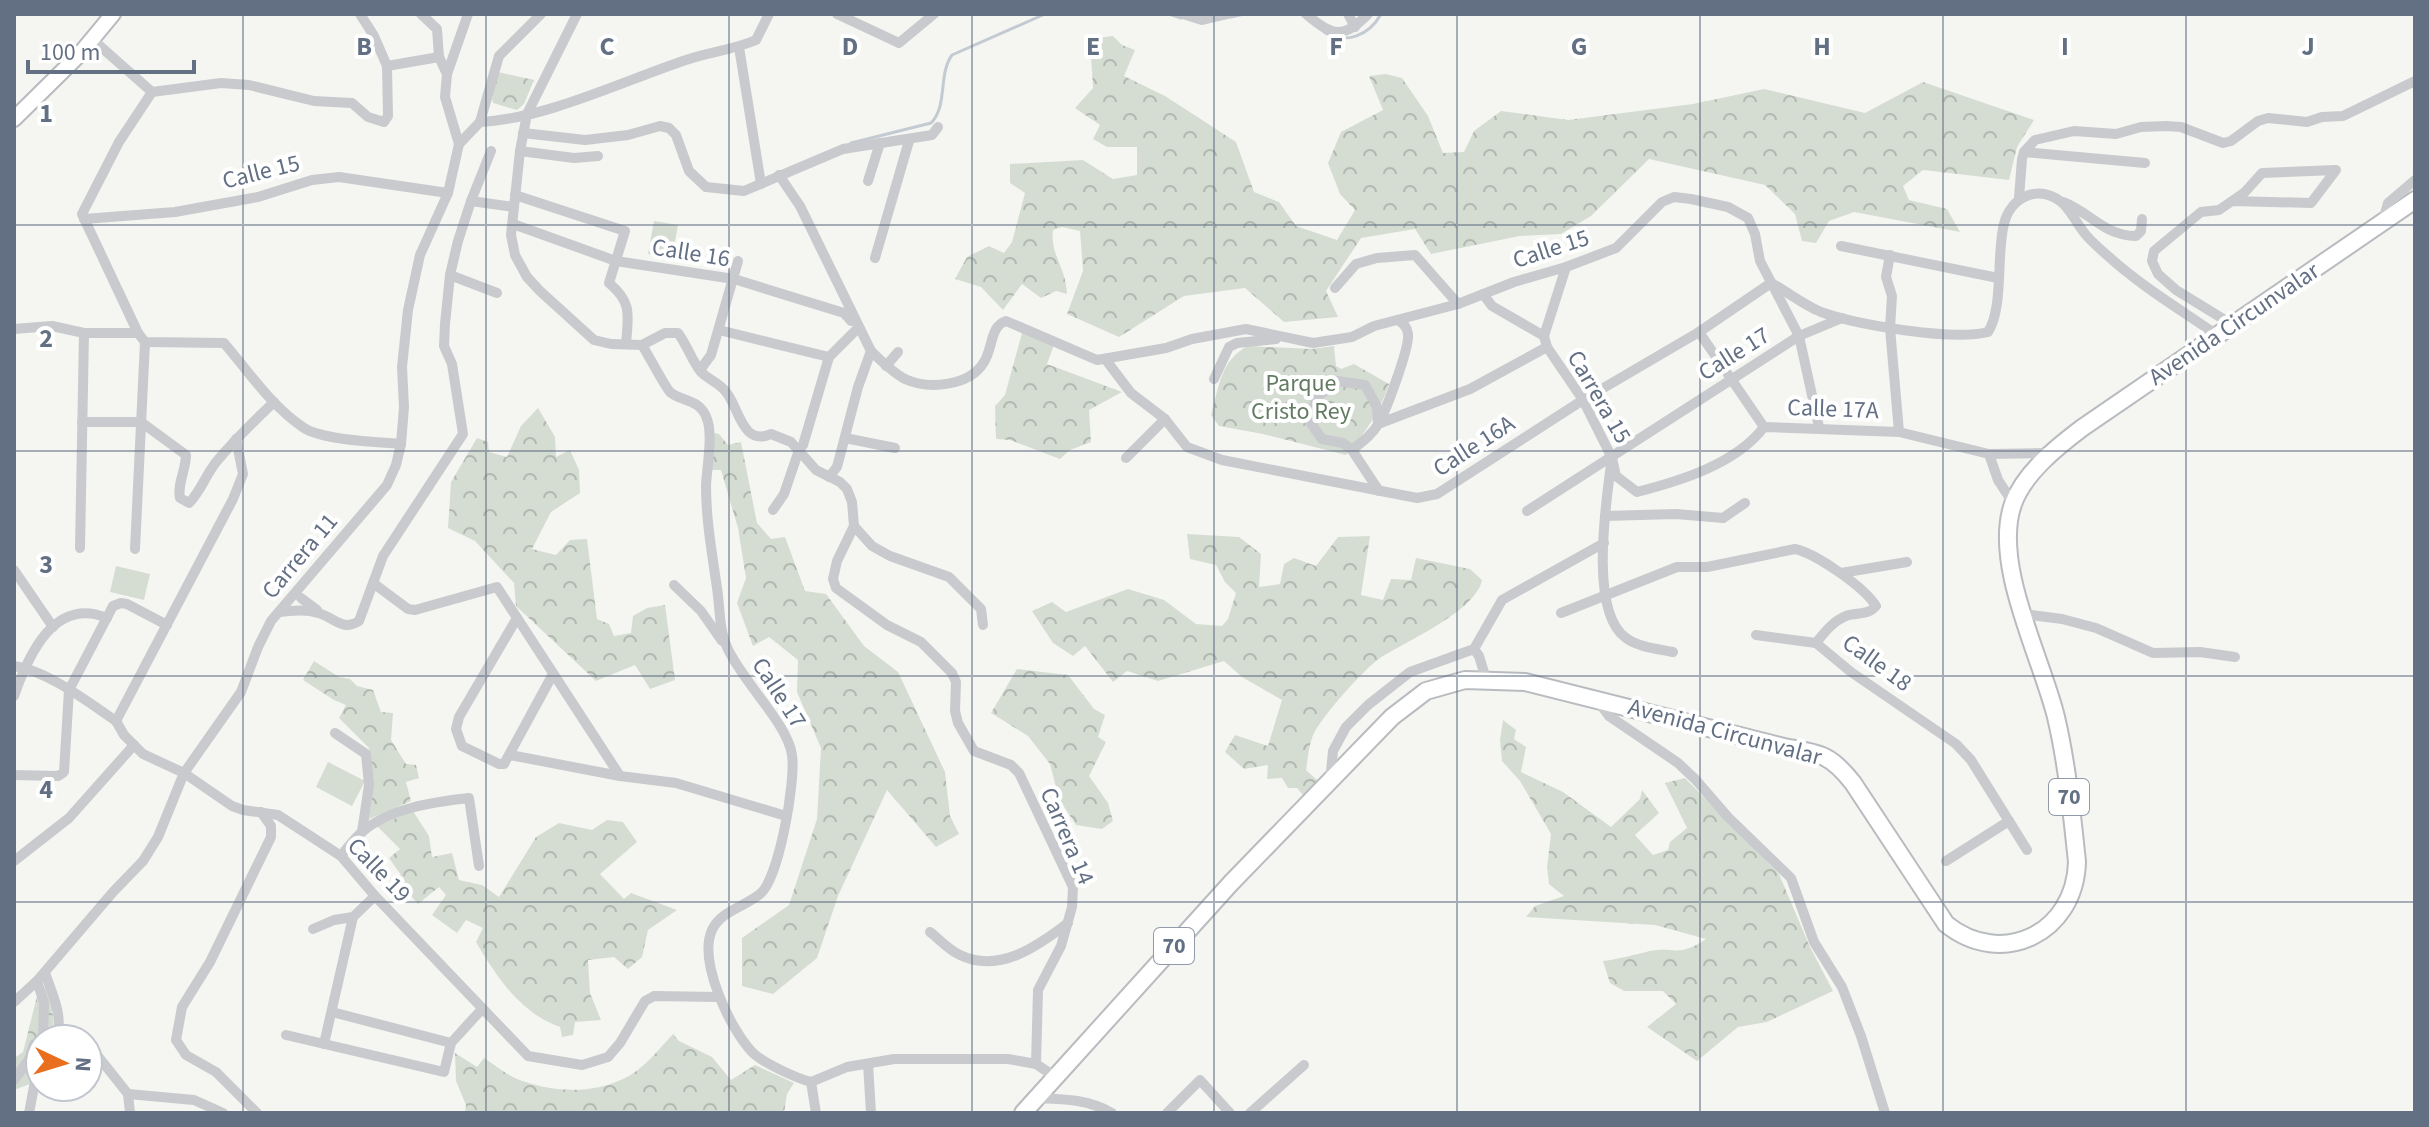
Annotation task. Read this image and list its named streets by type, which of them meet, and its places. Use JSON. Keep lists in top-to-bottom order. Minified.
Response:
{"streets":{"main road":["Avenida Circunvalar","70"],"street":["Calle 15","Calle 16","Calle 17","Carrera 15","Calle 17A","Calle 16A","Carrera 11","Calle 18","Carrera 14","Calle 19"]},"crossings":[["Calle 15","Carrera 15"],["Calle 15","Calle 16A"],["Calle 15","Carrera 11"],["Avenida Circunvalar","Calle 17A"],["Calle 17","Carrera 15"],["Calle 17","Calle 19"],["Carrera 15","Calle 17A"],["Carrera 15","Calle 16A"],["Carrera 11","Calle 19"]],"parks":["Parque Cristo Rey"],"scale_bar":"100 m","north":"right","grid":{"columns":["B","C","D","E","F","G","H","I","J"],"rows":["1","2","3","4"]}}
